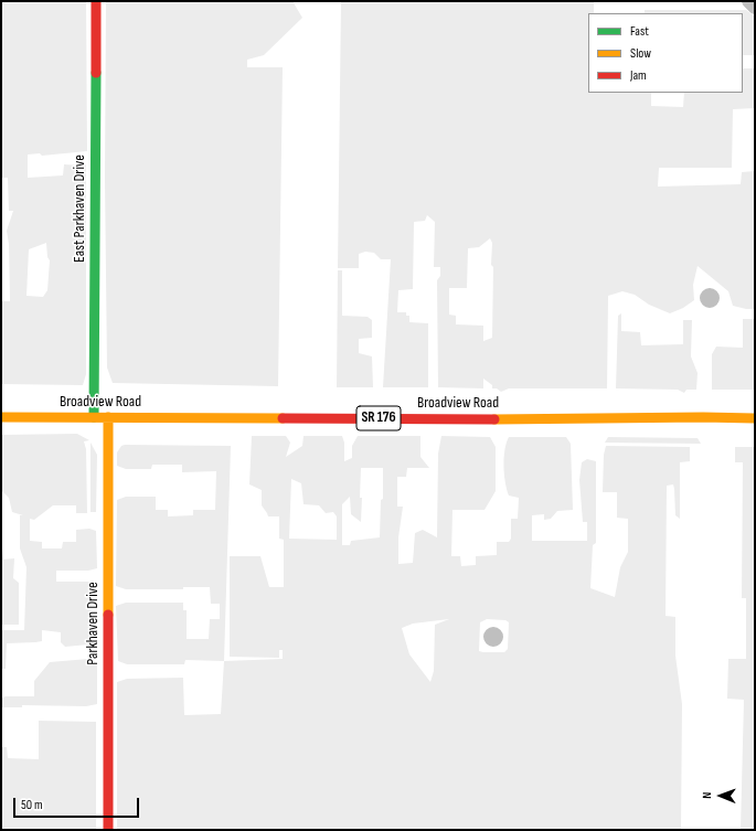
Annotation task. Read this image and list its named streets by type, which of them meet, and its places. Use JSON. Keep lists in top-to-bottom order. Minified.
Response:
{"streets":{"street":["East Parkhaven Drive","Broadview Road","SR 176","Parkhaven Drive"]},"crossings":[["East Parkhaven Drive","Broadview Road"],["Broadview Road","Parkhaven Drive"]],"legend":["Fast","Slow","Jam"],"scale_bar":"50 m","north":"left"}
